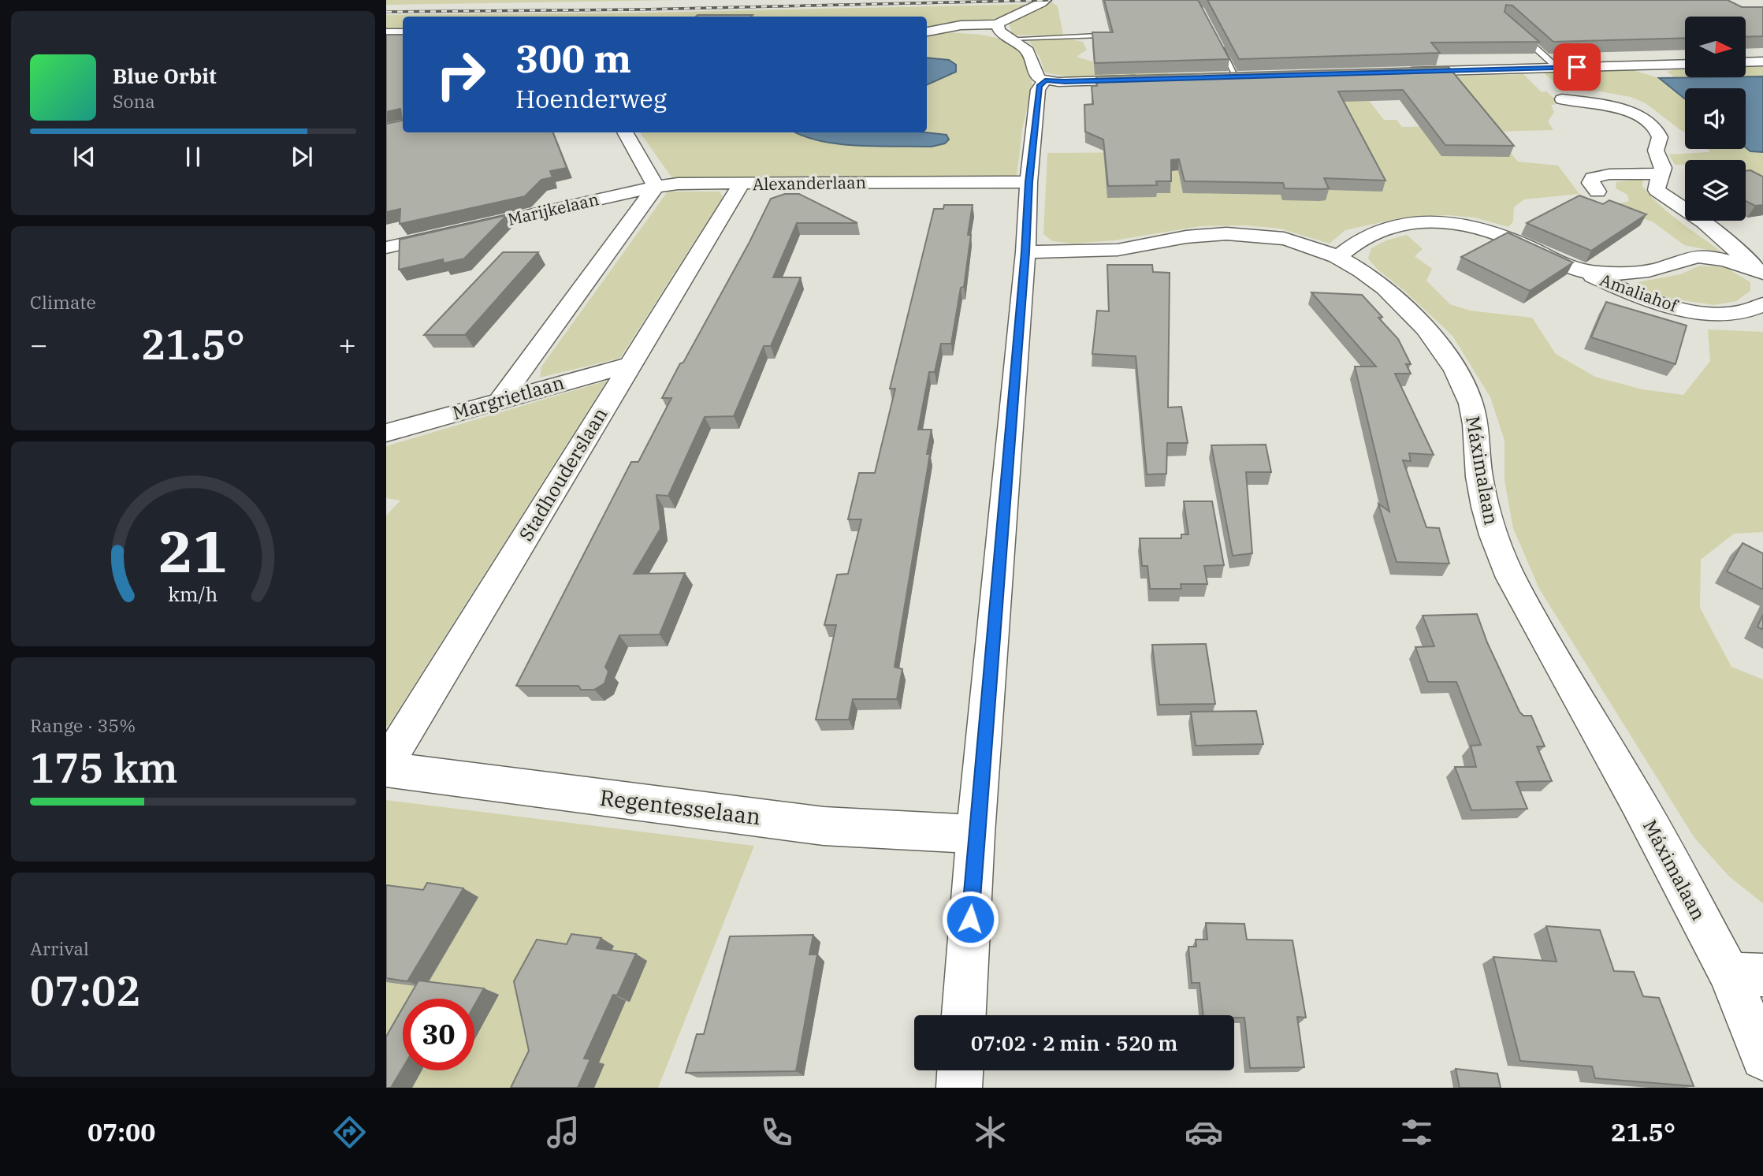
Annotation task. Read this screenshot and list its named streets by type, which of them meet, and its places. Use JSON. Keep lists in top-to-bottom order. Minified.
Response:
{"streets":{"street":["Alexanderlaan","Marijkelaan","Amaliahof","Margrietlaan","Máximalaan","Stadhouderslaan","Regentesselaan"]},"crossings":[["Alexanderlaan","Marijkelaan"],["Alexanderlaan","Stadhouderslaan"],["Amaliahof","Máximalaan"],["Margrietlaan","Stadhouderslaan"]],"north":"right","page":{"turn":["300 m","Hoenderweg"],"song":["Blue Orbit","Sona"],"tile":["Climate",["Range · 35%","175 km"],["Arrival","07:02"]],"heat":["−","21.5°","+"],"limit":"30","trip":"07:02 · 2 min · 520 m","tabs":["07:00","21.5°"],"gauge":["21","km/h"]}}
